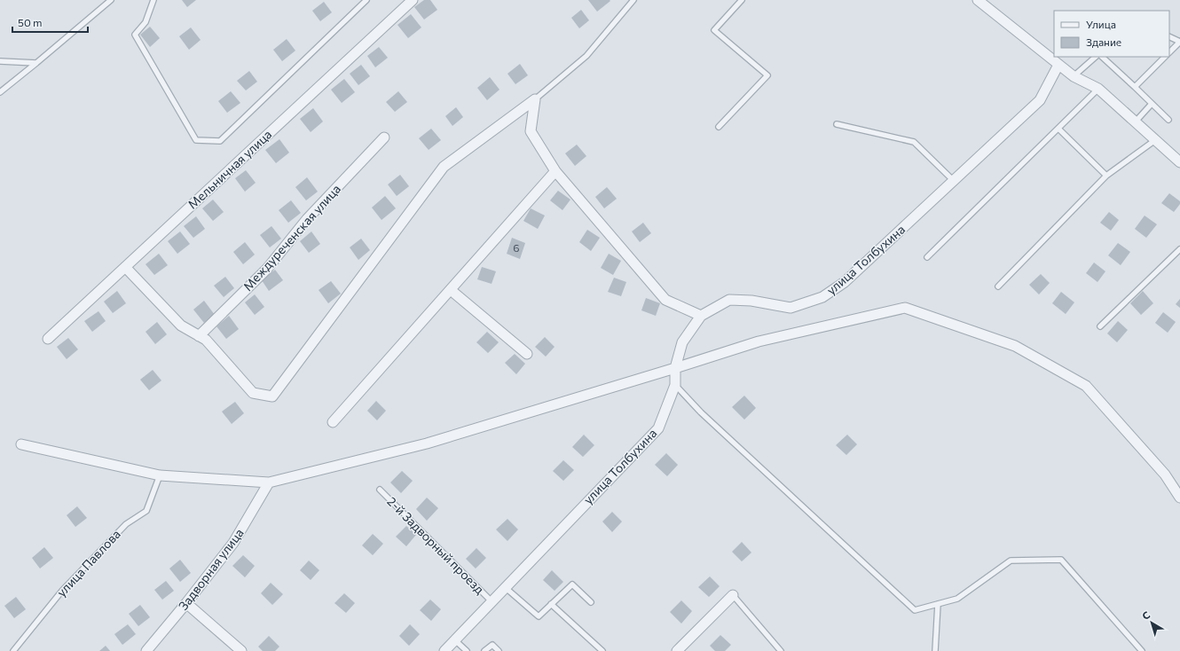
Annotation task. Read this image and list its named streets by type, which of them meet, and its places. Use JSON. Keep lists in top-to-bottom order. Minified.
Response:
{"streets":{"street":["Мельничная улица","Междуреченская улица","улица Толбухина","Задворная улица"],"lane":["2-й Задворный проезд","улица Павлова"]},"crossings":[["улица Толбухина","2-й Задворный проезд"]],"house_numbers":["6"],"legend":["Улица","Здание"],"scale_bar":"50 m","north":"top left"}
